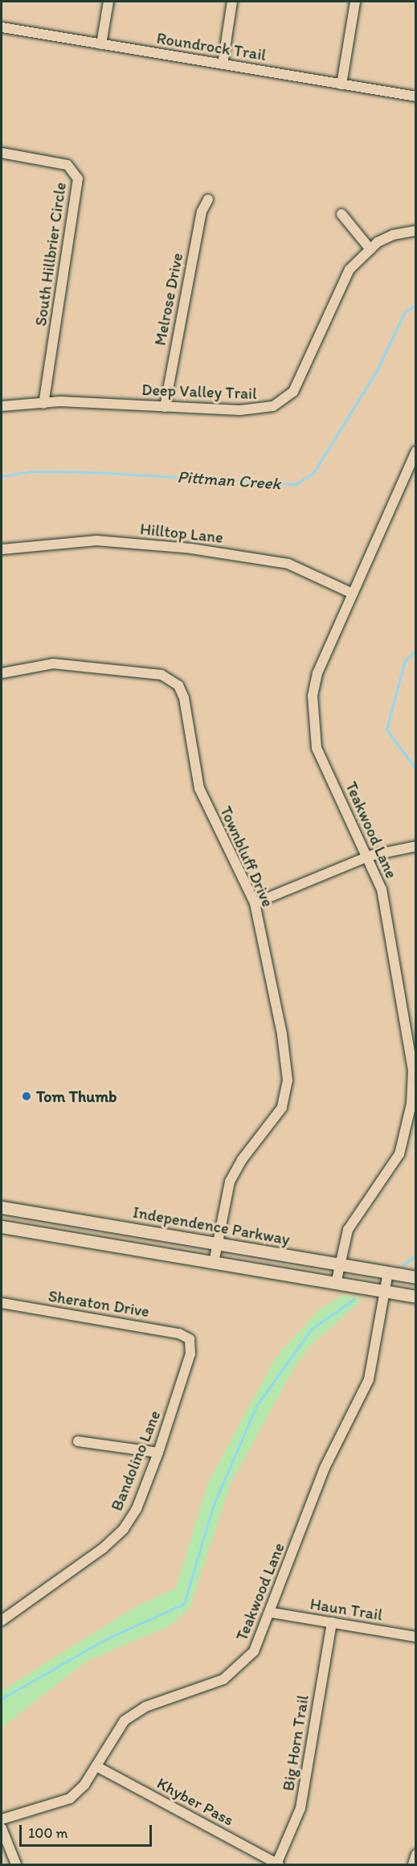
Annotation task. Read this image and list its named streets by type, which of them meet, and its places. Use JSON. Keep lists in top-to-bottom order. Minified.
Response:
{"streets":{"main road":["Independence Parkway"],"street":["Roundrock Trail","South Hillbrier Circle","Melrose Drive","Deep Valley Trail","Hilltop Lane","Teakwood Lane","Townbluff Drive","Sheraton Drive","Bandolino Lane","Haun Trail","Big Horn Trail","Khyber Pass"]},"crossings":[["South Hillbrier Circle","Deep Valley Trail"],["Melrose Drive","Deep Valley Trail"],["Hilltop Lane","Teakwood Lane"],["Teakwood Lane","Independence Parkway"],["Teakwood Lane","Haun Trail"],["Teakwood Lane","Khyber Pass"],["Townbluff Drive","Independence Parkway"],["Sheraton Drive","Bandolino Lane"],["Haun Trail","Big Horn Trail"],["Big Horn Trail","Khyber Pass"]],"water":["Pittman Creek"],"places":["Tom Thumb"],"scale_bar":"100 m"}
